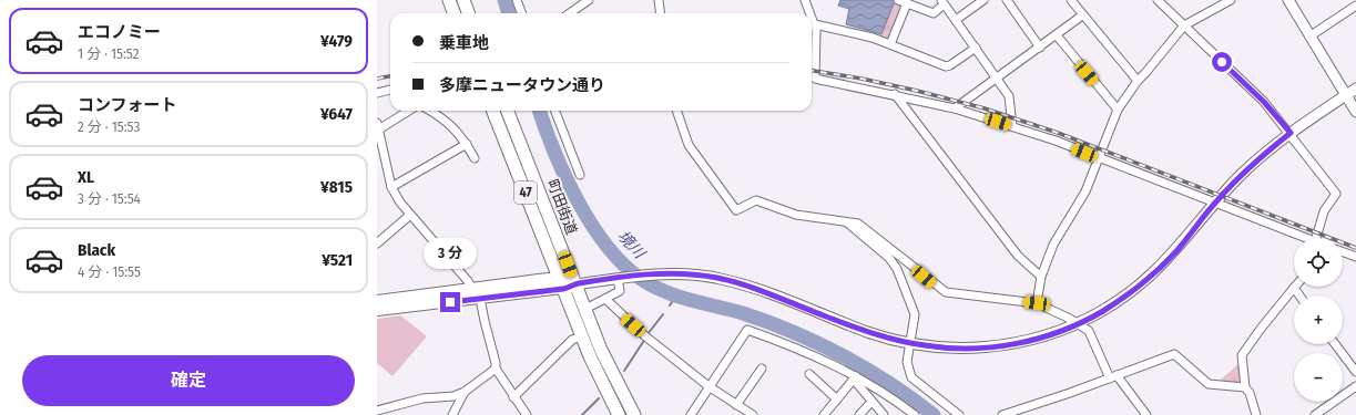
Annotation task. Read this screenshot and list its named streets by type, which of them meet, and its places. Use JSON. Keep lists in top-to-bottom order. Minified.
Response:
{"streets":{"main road":["47","町田街道"]},"water":["境川"],"page":{"list":[{"name":"エコノミー","note":"1 分 · 15:52","value":"¥479"},{"name":"コンフォート","note":"2 分 · 15:53","value":"¥647"},{"name":"XL","note":"3 分 · 15:54","value":"¥815"},{"name":"Black","note":"4 分 · 15:55","value":"¥521"}],"banner":["乗車地","多摩ニュータウン通り"],"map_buttons":["+","−"],"bubble":"3 分","buttons":"確定"}}
